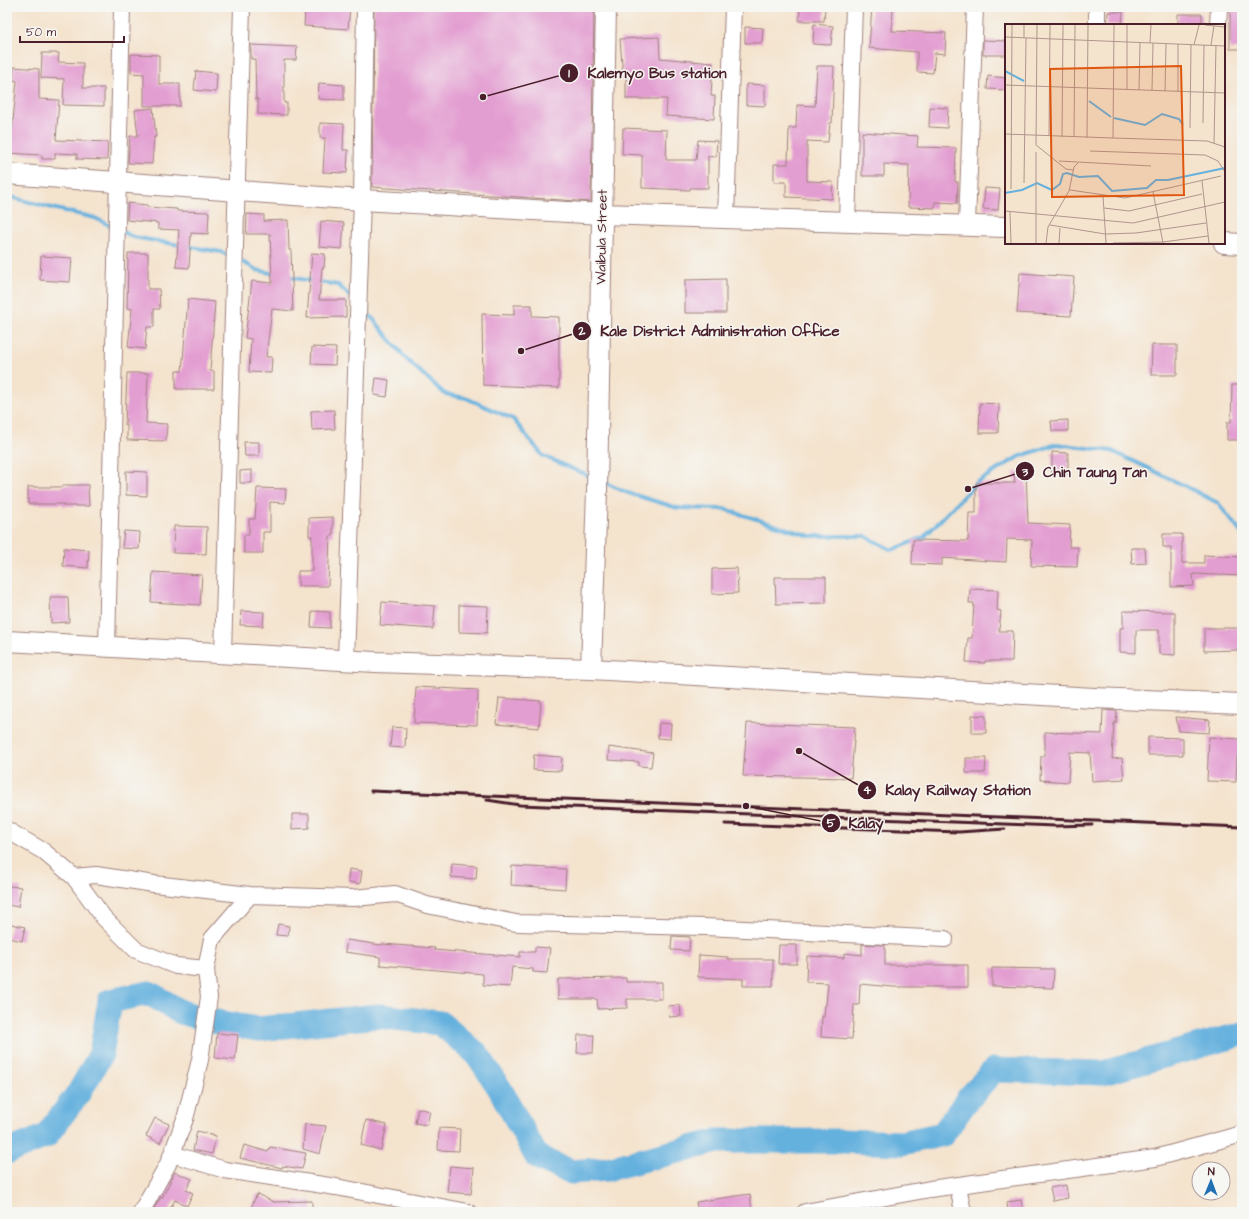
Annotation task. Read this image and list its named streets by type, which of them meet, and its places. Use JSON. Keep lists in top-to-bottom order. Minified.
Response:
{"streets":{"street":["Waibula Street"]},"places":["Kalemyo Bus station","Kale District Administration Office","Chin Taung Tan","Kalay Railway Station","Kalay"],"scale_bar":"50 m","north":"top"}
